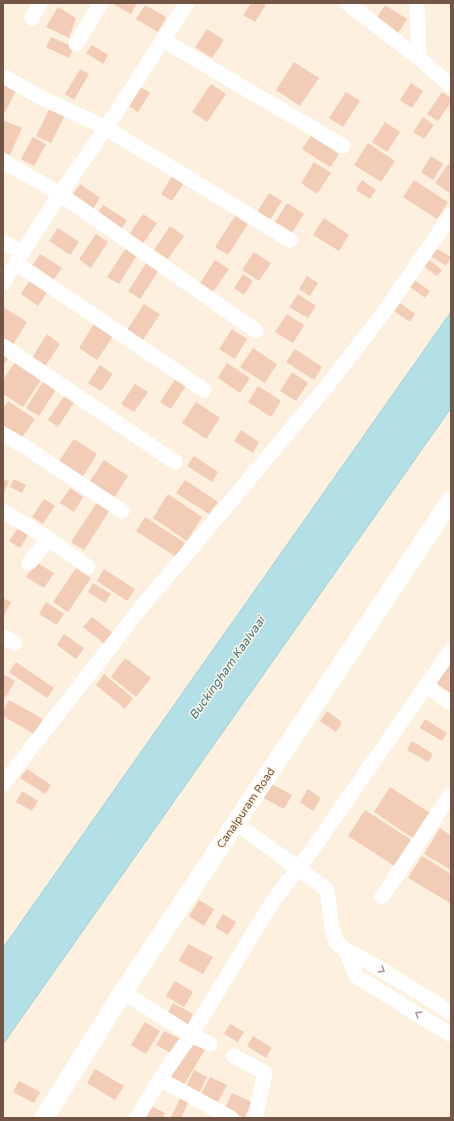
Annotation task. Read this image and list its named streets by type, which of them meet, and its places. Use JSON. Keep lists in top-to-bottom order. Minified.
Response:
{"streets":{"street":["Canalpuram Road"]},"water":["Buckingham Kaalvaai"]}
